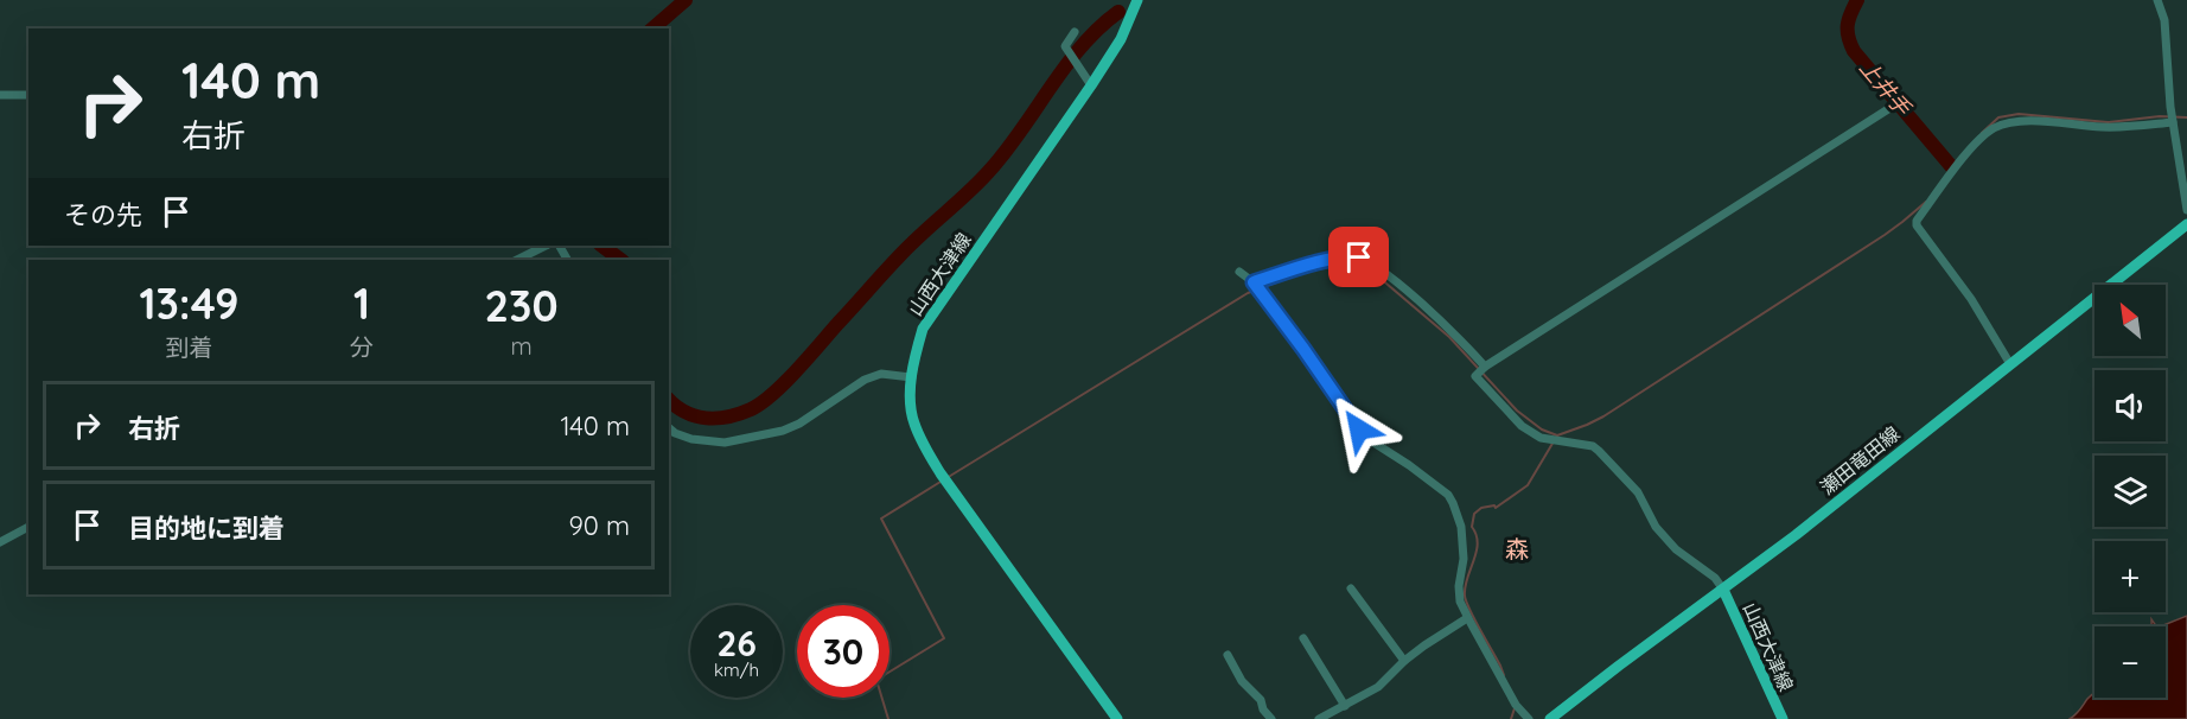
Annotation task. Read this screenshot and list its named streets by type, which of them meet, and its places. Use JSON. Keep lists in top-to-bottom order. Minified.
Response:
{"streets":{"main road":["山西大津線","瀬田竜田線"]},"crossings":[["山西大津線","瀬田竜田線"]],"districts":["森"],"water":["上井手"],"north":"top left","page":{"turn":["140 m","右折"],"then":"その先","eta":["13:49","到着","1","分","230","m"],"map_buttons":["+","−"],"list":[{"name":"右折","value":"140 m"},{"name":"目的地に到着","value":"90 m"}],"speed":"26 km/h","limit":"30"}}
